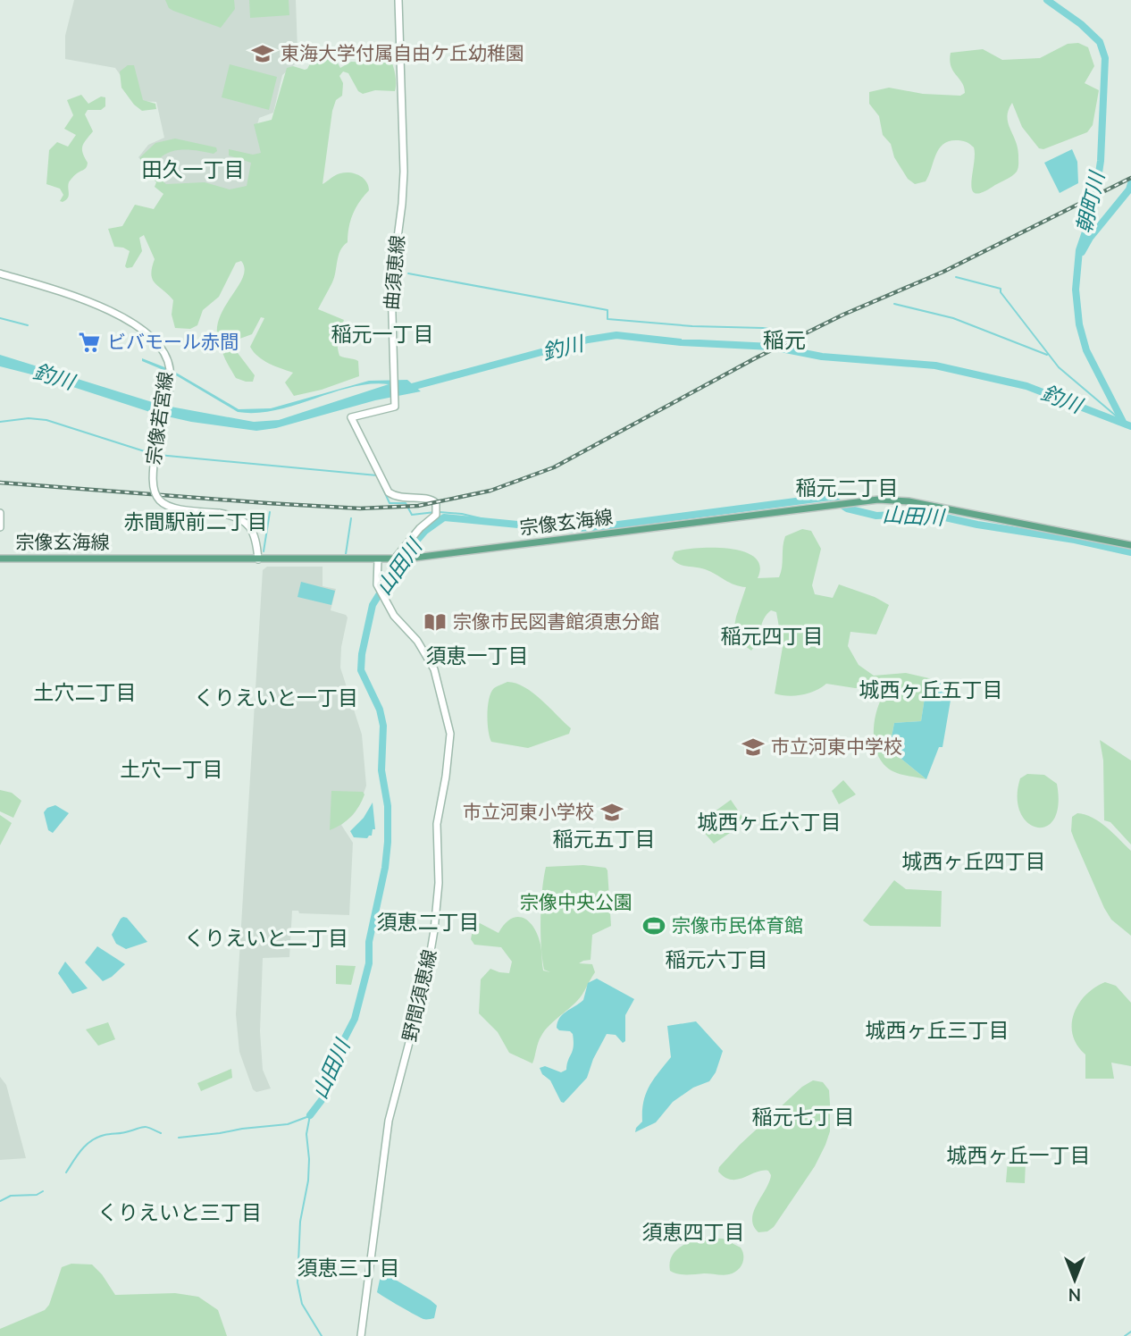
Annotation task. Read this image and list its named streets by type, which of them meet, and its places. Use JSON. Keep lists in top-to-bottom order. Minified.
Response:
{"streets":{"main road":["曲須恵線","宗像若宮線","宗像玄海線","野間須恵線"]},"crossings":[["曲須恵線","宗像玄海線"],["宗像若宮線","宗像玄海線"],["宗像玄海線","野間須恵線"]],"districts":["田久一丁目","稲元一丁目","稲元","稲元二丁目","赤間駅前二丁目","稲元四丁目","須恵一丁目","城西ヶ丘五丁目","土穴二丁目","くりえいと一丁目","土穴一丁目","城西ヶ丘六丁目","稲元五丁目","城西ヶ丘四丁目","須恵二丁目","くりえいと二丁目","稲元六丁目","城西ヶ丘三丁目","稲元七丁目","城西ヶ丘一丁目","くりえいと三丁目","須恵四丁目","須恵三丁目"],"water":["朝町川","釣川","山田川"],"parks":["宗像中央公園"],"places":{"school or university":["東海大学付属自由ケ丘幼稚園","市立河東中学校","市立河東小学校"],"supermarket":["ビバモール赤間"],"library":["宗像市民図書館須恵分館"],"sports":["宗像市民体育館"]},"north":"bottom"}
